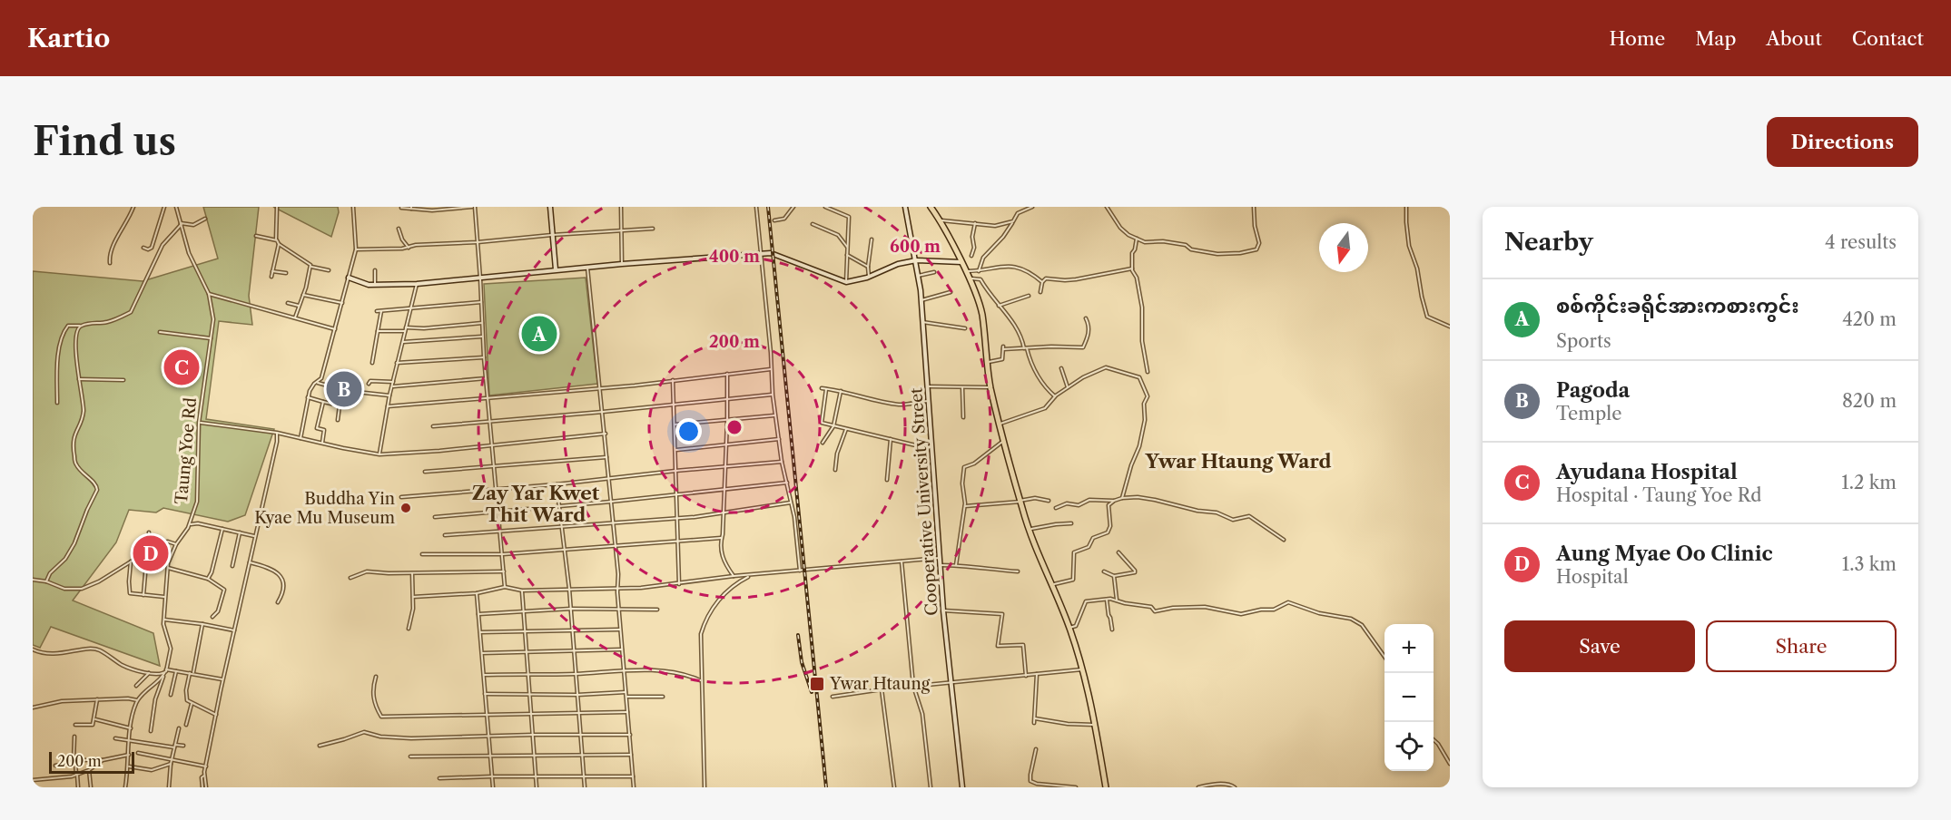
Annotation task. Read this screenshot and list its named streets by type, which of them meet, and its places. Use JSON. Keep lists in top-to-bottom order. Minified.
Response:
{"streets":{"street":["Taung Yoe Rd","Cooperative University Street"]},"districts":["Ywar Htaung Ward","Zay Yar Kwet Thit Ward"],"places":{"other":["Buddha Yin Kyae Mu Museum"],"transit":["Ywar Htaung"]},"scale_bar":"200 m","north":"bottom","page":{"header":"Kartio","nav":["Home","Map","About","Contact"],"buttons":["Directions",["Save","Share"]],"title":"Find us","heading":["Nearby","4 results"],"list":[{"mark":"A","name":"စစ်ကိုင်းခရိုင်အားကစားကွင်း","note":"Sports","value":"420 m"},{"mark":"B","name":"Pagoda","note":"Temple","value":"820 m"},{"mark":"C","name":"Ayudana Hospital","note":"Hospital · Taung Yoe Rd","value":"1.2 km"},{"mark":"D","name":"Aung Myae Oo Clinic","note":"Hospital","value":"1.3 km"}],"pins":["A","C","B","D"],"map_buttons":["+","−"],"scale":"200 m"},"rings":["600 m","400 m","200 m"]}
